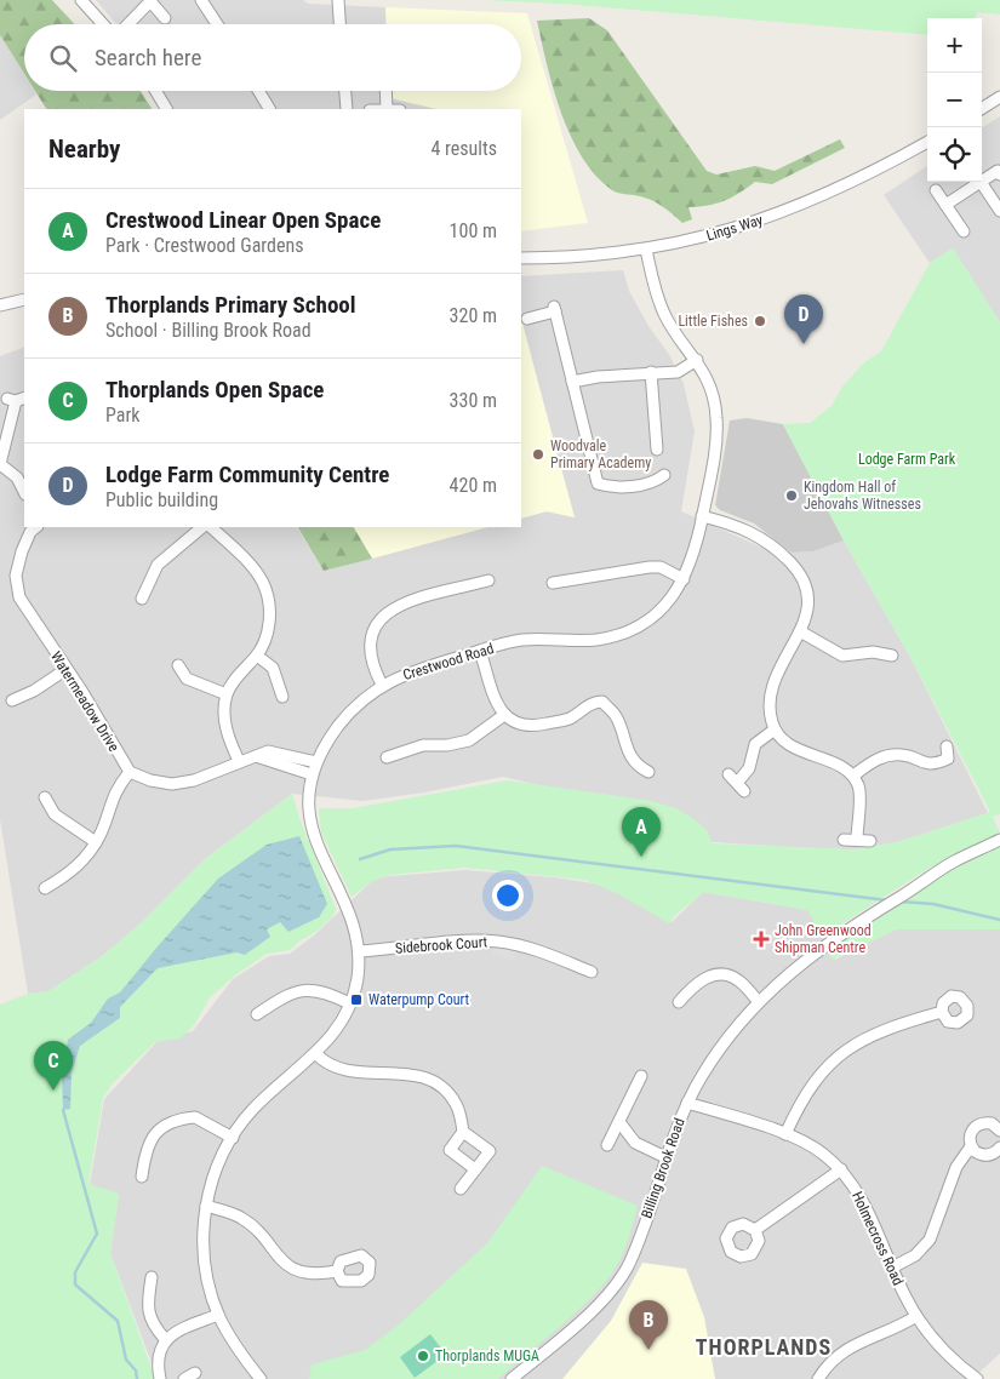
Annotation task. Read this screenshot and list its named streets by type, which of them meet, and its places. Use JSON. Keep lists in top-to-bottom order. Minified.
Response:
{"streets":{"street":["Lings Way","Crestwood Road","Watermeadow Drive","Sidebrook Court","Billing Brook Road","Holmecross Road"]},"crossings":[["Lings Way","Crestwood Road"],["Crestwood Road","Sidebrook Court"],["Billing Brook Road","Holmecross Road"]],"districts":["THORPLANDS"],"parks":["Lodge Farm Park"],"places":{"other":["Little Fishes","Woodvale Primary Academy","Kingdom Hall of Jehovahs Witnesses","Thorplands MUGA"],"health":["John Greenwood Shipman Centre"],"transit":["Waterpump Court"]},"page":{"map_buttons":["+","−"],"search":"Search here","heading":["Nearby","4 results"],"list":[{"mark":"A","name":"Crestwood Linear Open Space","note":"Park · Crestwood Gardens","value":"100 m"},{"mark":"B","name":"Thorplands Primary School","note":"School · Billing Brook Road","value":"320 m"},{"mark":"C","name":"Thorplands Open Space","note":"Park","value":"330 m"},{"mark":"D","name":"Lodge Farm Community Centre","note":"Public building","value":"420 m"}],"pins":["D","A","C","B"]}}
